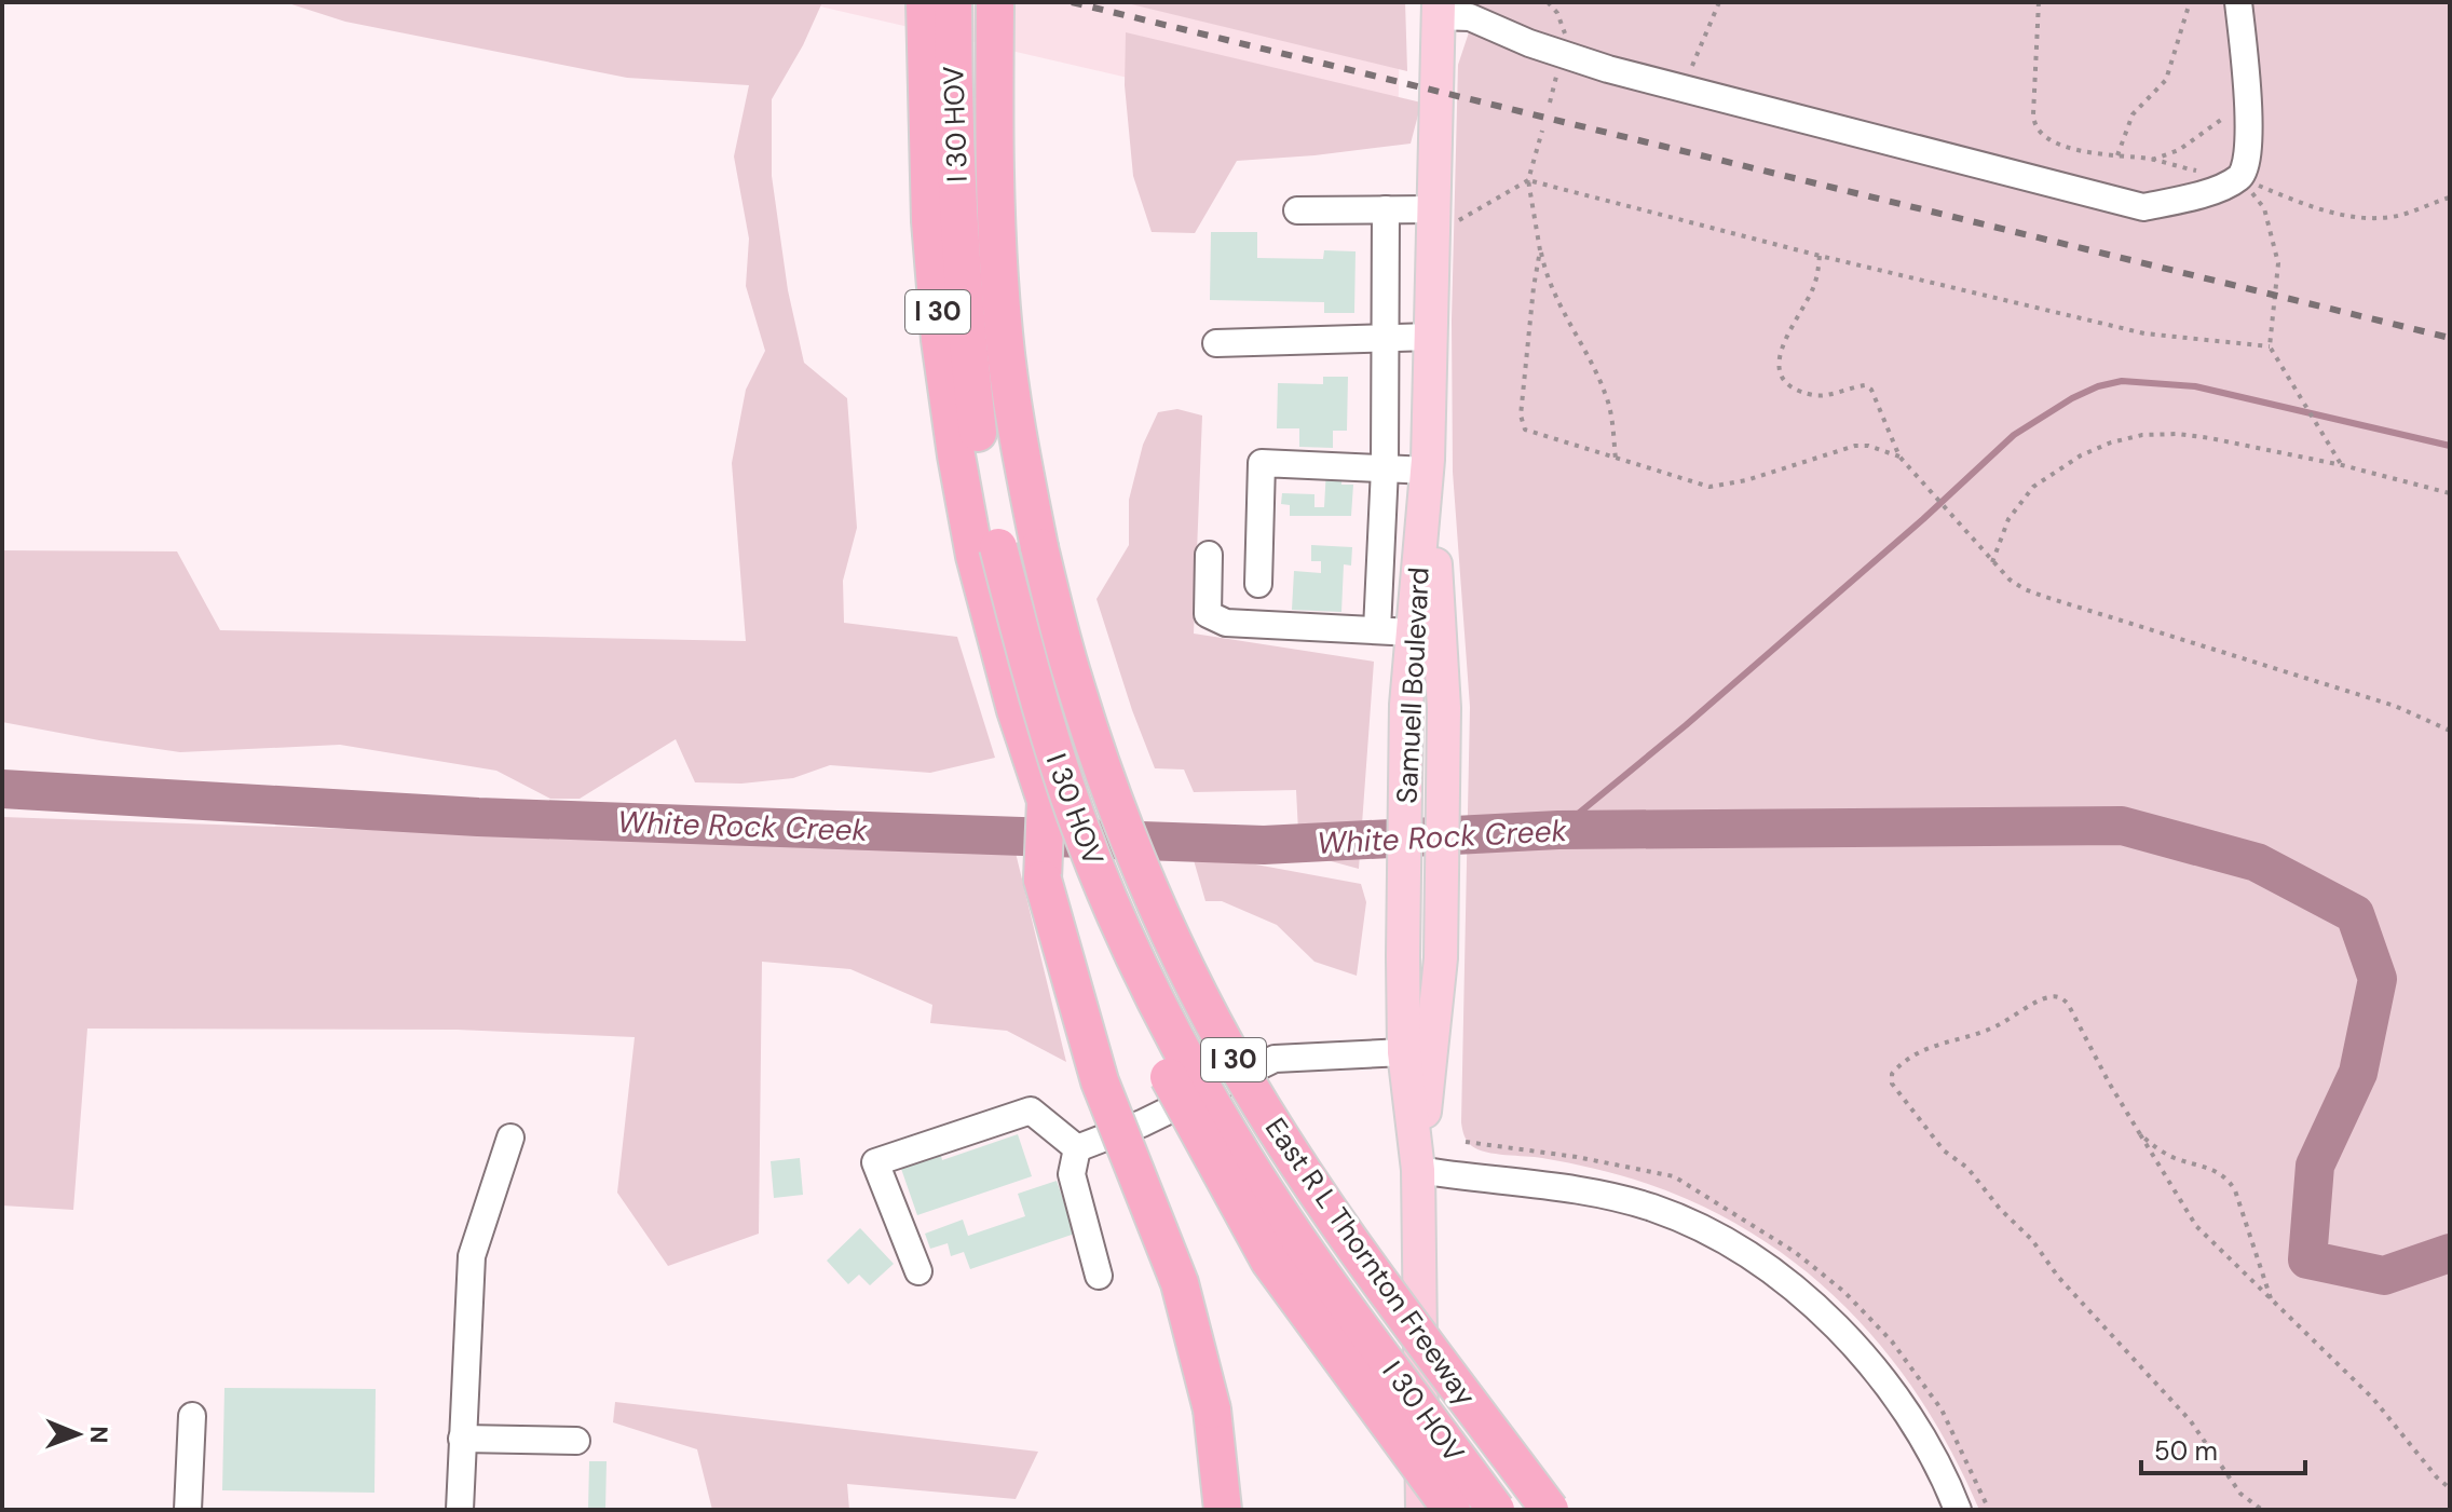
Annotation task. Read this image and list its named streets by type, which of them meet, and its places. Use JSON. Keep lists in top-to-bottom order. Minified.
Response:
{"streets":{"highway":["I 30 HOV","I 30","East R L Thornton Freeway"],"main road":["Samuell Boulevard"]},"crossings":[["I 30 HOV","I 30"]],"water":["White Rock Creek"],"scale_bar":"50 m","north":"right"}
